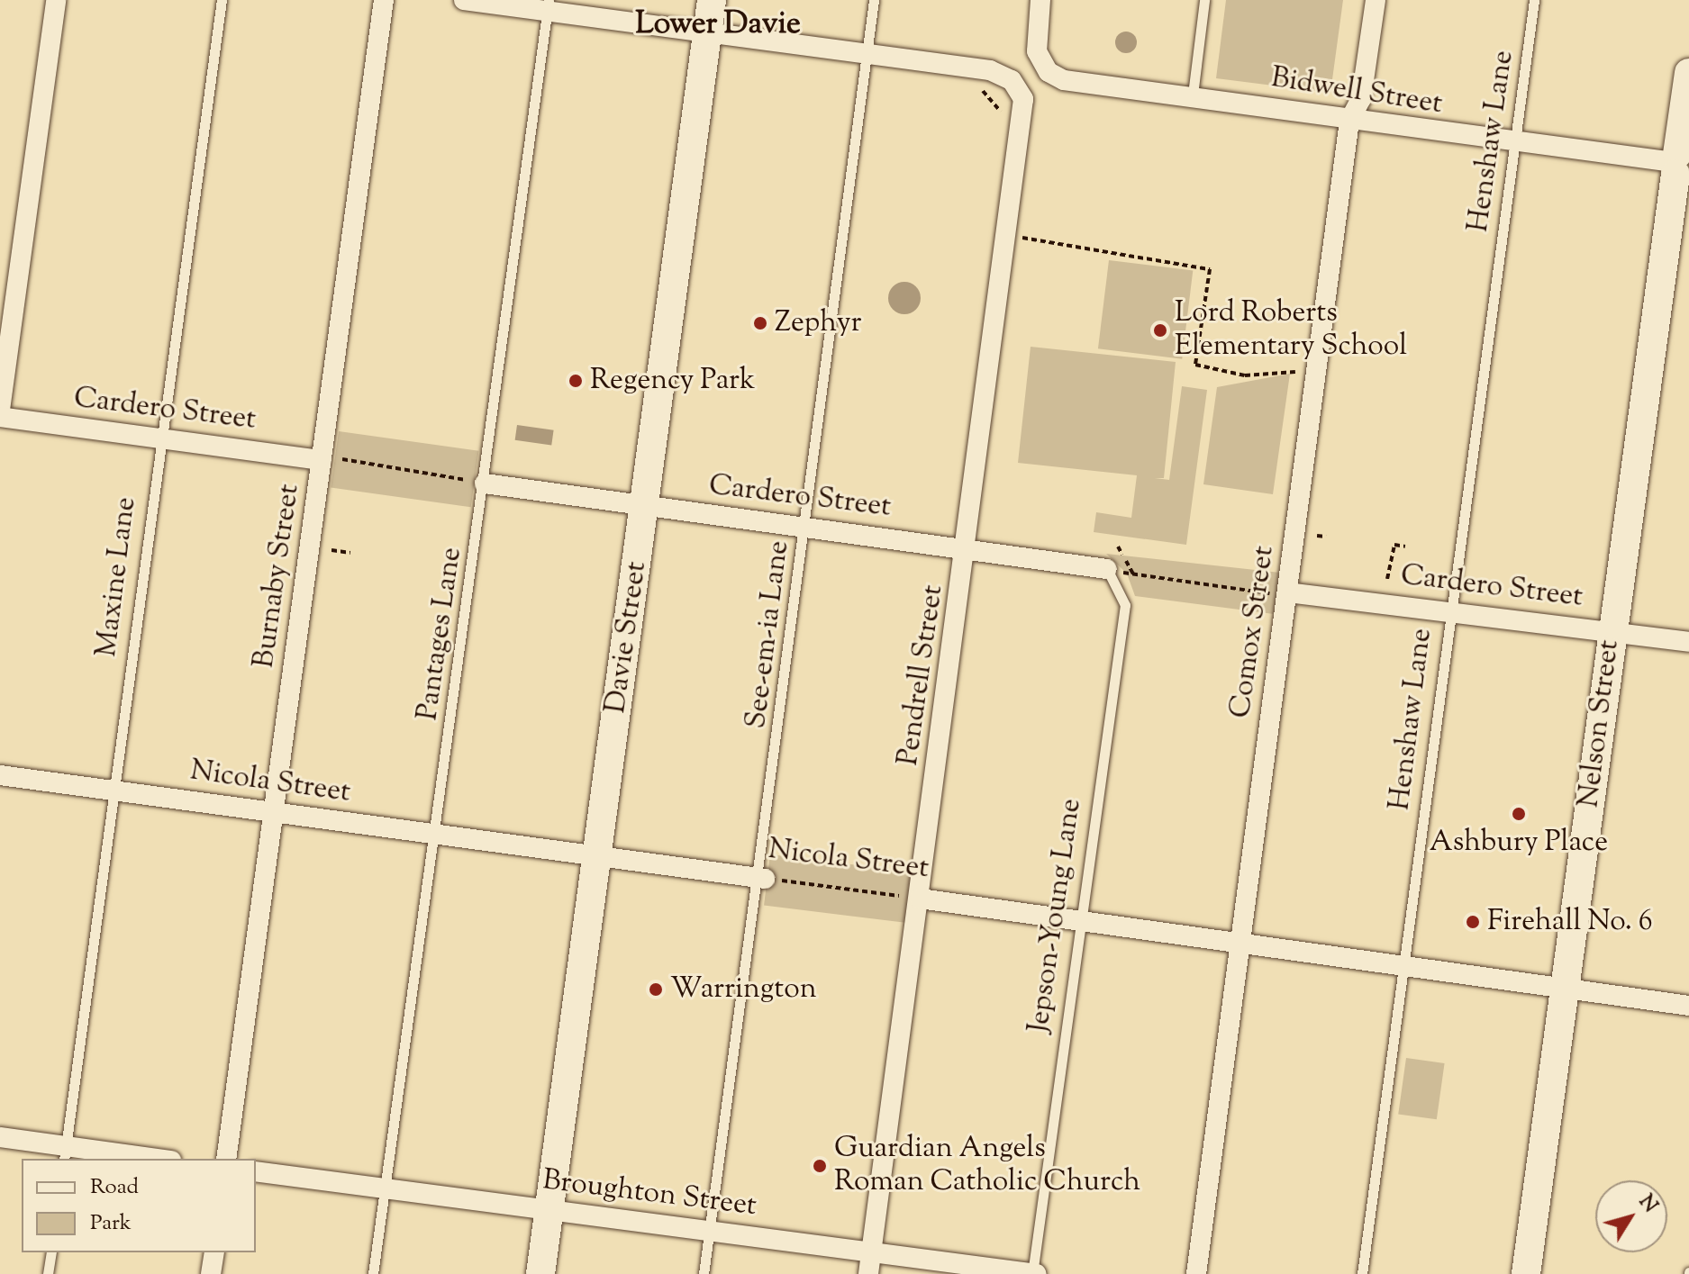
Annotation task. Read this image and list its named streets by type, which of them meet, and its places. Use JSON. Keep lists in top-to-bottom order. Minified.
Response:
{"streets":{"main road":["Davie Street","Nelson Street"],"street":["Bidwell Street","Cardero Street","Burnaby Street","Comox Street","Pendrell Street","Nicola Street","Broughton Street"],"lane":["Henshaw Lane","Maxine Lane","Pantages Lane","See-em-ia Lane","Jepson-Young Lane"]},"crossings":[["Bidwell Street","Henshaw Lane"],["Bidwell Street","Comox Street"],["Bidwell Street","Nelson Street"],["Henshaw Lane","Cardero Street"],["Henshaw Lane","Nicola Street"],["Cardero Street","Burnaby Street"],["Cardero Street","Maxine Lane"],["Cardero Street","Comox Street"],["Cardero Street","Pantages Lane"],["Cardero Street","See-em-ia Lane"],["Cardero Street","Davie Street"],["Cardero Street","Pendrell Street"],["Cardero Street","Nelson Street"],["Cardero Street","Jepson-Young Lane"],["Burnaby Street","Nicola Street"],["Maxine Lane","Nicola Street"],["Comox Street","Nicola Street"],["Pantages Lane","Nicola Street"],["Pantages Lane","Broughton Street"],["See-em-ia Lane","Pendrell Street"],["See-em-ia Lane","Nicola Street"],["See-em-ia Lane","Broughton Street"],["Davie Street","Nicola Street"],["Davie Street","Broughton Street"],["Pendrell Street","Nicola Street"],["Pendrell Street","Broughton Street"],["Nelson Street","Nicola Street"],["Nicola Street","Jepson-Young Lane"],["Jepson-Young Lane","Broughton Street"]],"districts":["Lower Davie"],"places":["Zephyr","Lord Roberts Elementary School","Regency Park","Ashbury Place","Firehall No. 6","Warrington","Guardian Angels Roman Catholic Church"],"legend":["Road","Park"],"north":"top right"}
